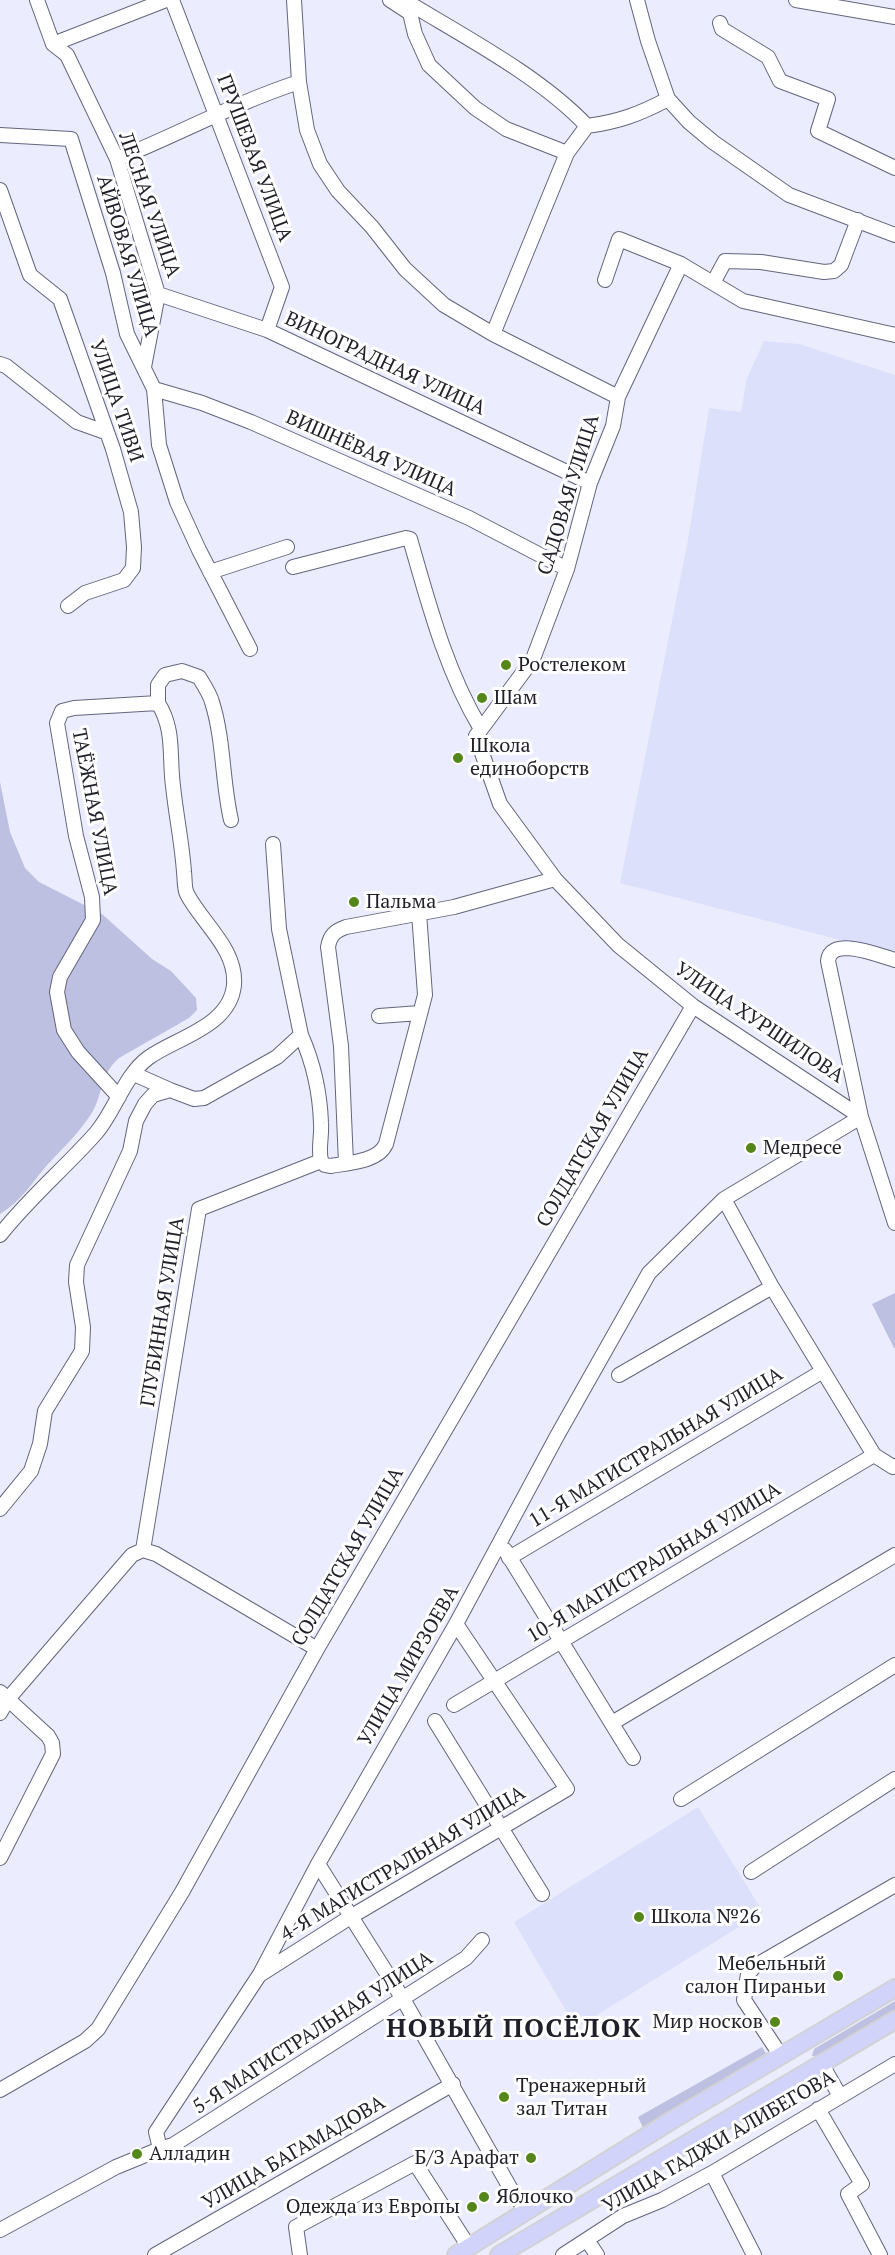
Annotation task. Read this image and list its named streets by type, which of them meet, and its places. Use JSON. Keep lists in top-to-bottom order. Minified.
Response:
{"streets":{"street":["ГРУШЕВАЯ УЛИЦА","ЛЕСНАЯ УЛИЦА","АЙВОВАЯ УЛИЦА","ВИНОГРАДНАЯ УЛИЦА","УЛИЦА ТИВИ","ВИШНЁВАЯ УЛИЦА","САДОВАЯ УЛИЦА","ТАЁЖНАЯ УЛИЦА","УЛИЦА ХУРШИЛОВА","СОЛДАТСКАЯ УЛИЦА","ГЛУБИННАЯ УЛИЦА","11-Я МАГИСТРАЛЬНАЯ УЛИЦА","10-Я МАГИСТРАЛЬНАЯ УЛИЦА","УЛИЦА МИРЗОЕВА","4-Я МАГИСТРАЛЬНАЯ УЛИЦА","5-Я МАГИСТРАЛЬНАЯ УЛИЦА","УЛИЦА ГАДЖИ АЛИБЕГОВА","УЛИЦА БАГАМАДОВА"]},"crossings":[["ГРУШЕВАЯ УЛИЦА","ВИНОГРАДНАЯ УЛИЦА"],["ЛЕСНАЯ УЛИЦА","АЙВОВАЯ УЛИЦА"],["ЛЕСНАЯ УЛИЦА","ВИНОГРАДНАЯ УЛИЦА"],["АЙВОВАЯ УЛИЦА","ВИШНЁВАЯ УЛИЦА"],["ВИНОГРАДНАЯ УЛИЦА","САДОВАЯ УЛИЦА"],["ВИШНЁВАЯ УЛИЦА","САДОВАЯ УЛИЦА"],["САДОВАЯ УЛИЦА","УЛИЦА ХУРШИЛОВА"],["УЛИЦА ХУРШИЛОВА","СОЛДАТСКАЯ УЛИЦА"],["УЛИЦА ХУРШИЛОВА","УЛИЦА МИРЗОЕВА"],["10-Я МАГИСТРАЛЬНАЯ УЛИЦА","4-Я МАГИСТРАЛЬНАЯ УЛИЦА"],["УЛИЦА МИРЗОЕВА","4-Я МАГИСТРАЛЬНАЯ УЛИЦА"],["УЛИЦА МИРЗОЕВА","5-Я МАГИСТРАЛЬНАЯ УЛИЦА"]],"districts":["НОВЫЙ ПОСЁЛОК"],"places":["Ростелеком","Шам","Школа единоборств","Пальма","Медресе","Школа №26","Мебельный салон Пираньи","Мир носков","Тренажерный зал Титан","Алладин","Б/З Арафат","Яблочко","Одежда из Европы"]}
